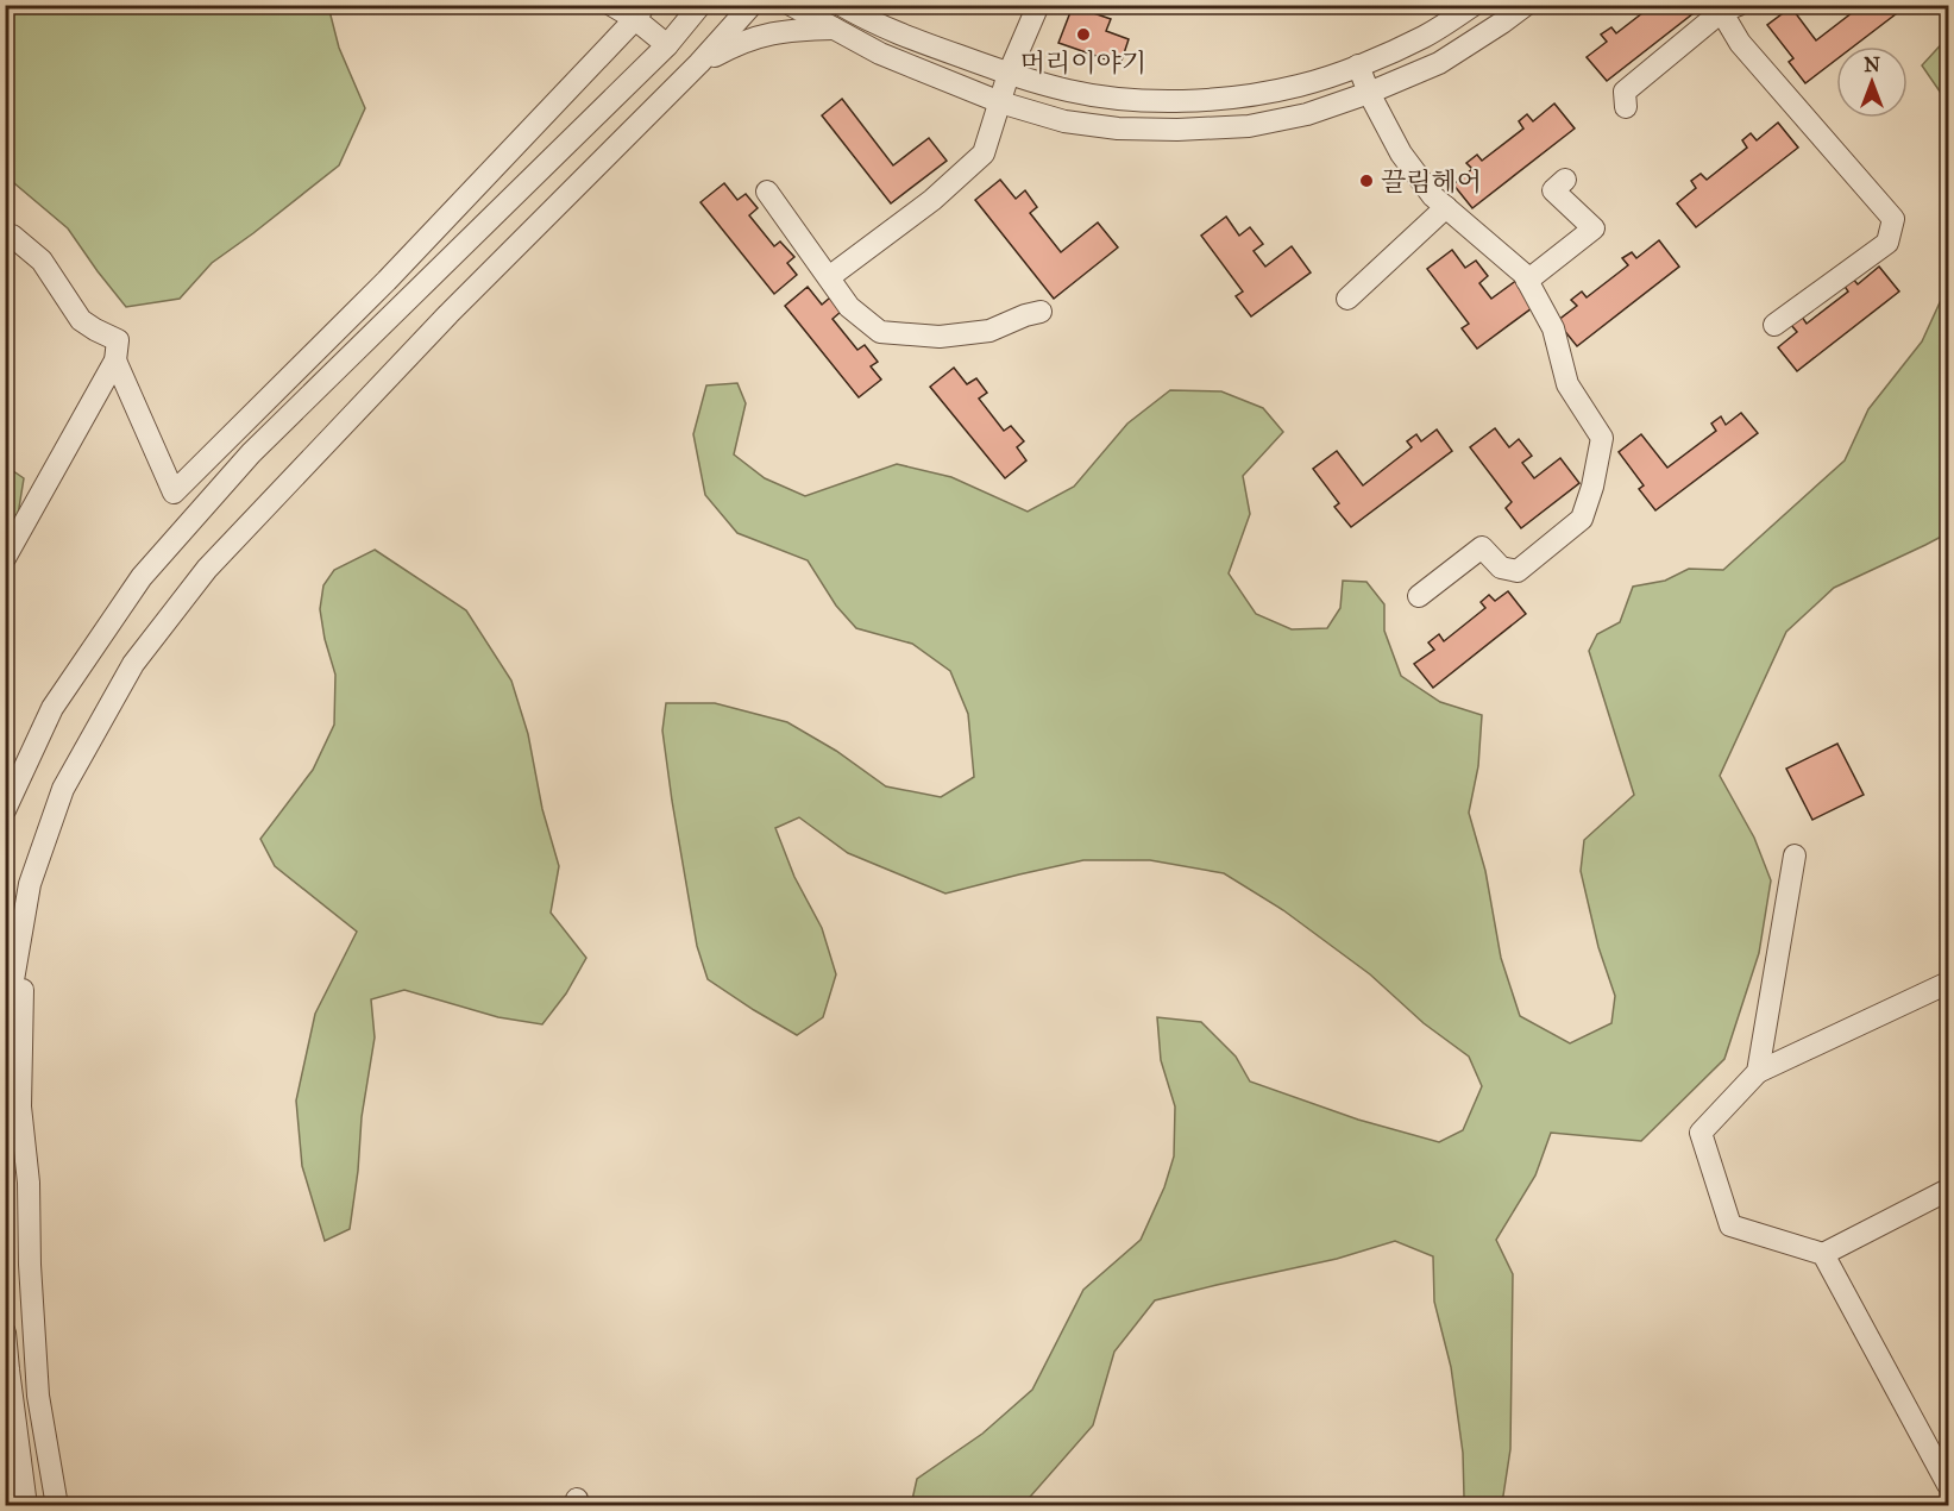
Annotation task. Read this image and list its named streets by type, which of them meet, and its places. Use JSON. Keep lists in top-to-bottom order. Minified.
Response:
{"places":["머리이야기","끌림헤어"],"north":"top"}
